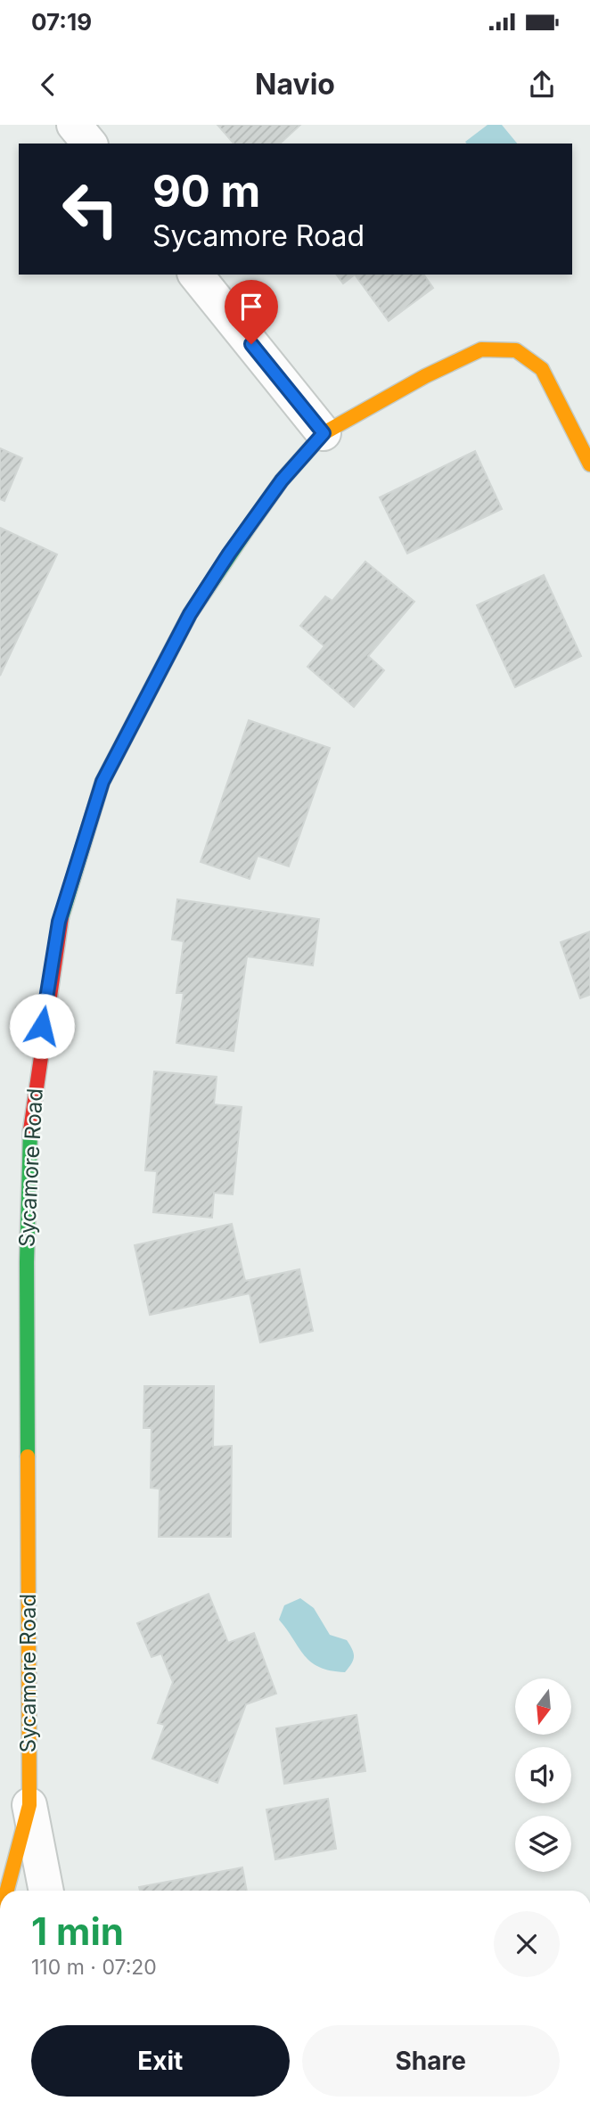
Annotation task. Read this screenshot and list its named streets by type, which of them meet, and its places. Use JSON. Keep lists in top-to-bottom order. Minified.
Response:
{"streets":{"street":["Sycamore Road"]},"north":"bottom","page":{"status":"07:19","header":"Navio","turn":["90 m","Sycamore Road"],"heading":["1 min","110 m · 07:20"],"buttons":["Exit","Share"]}}
